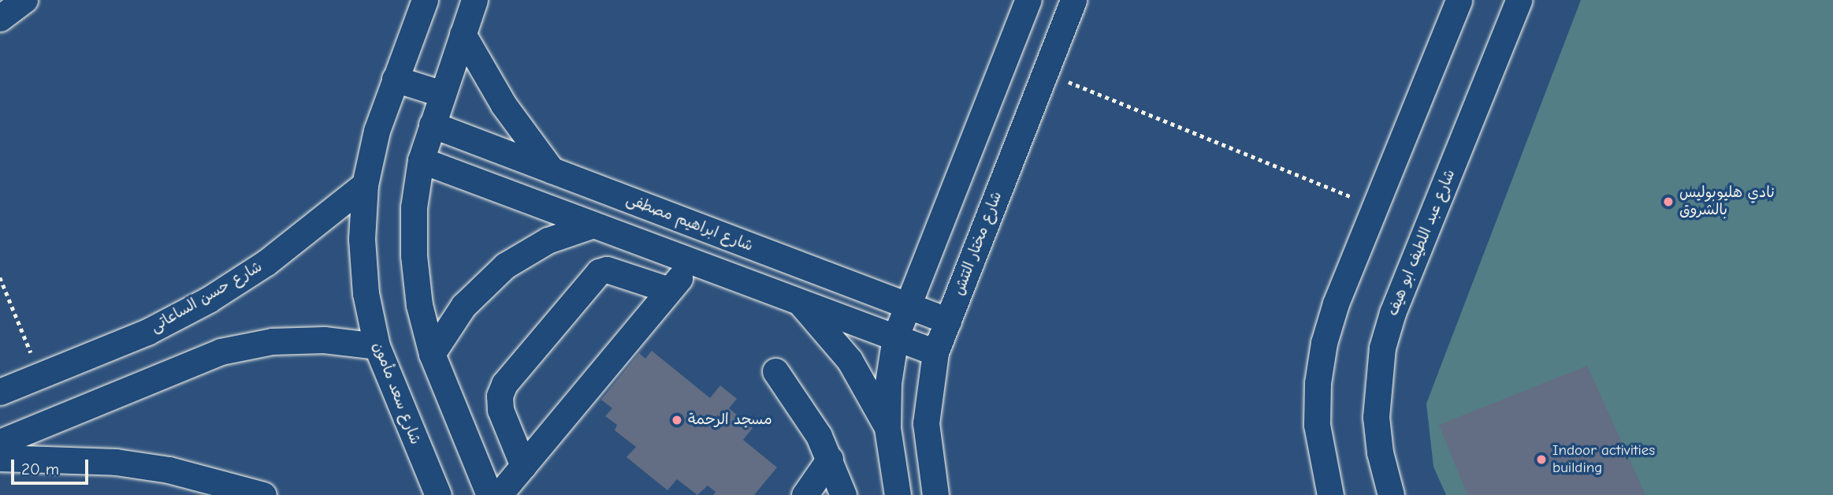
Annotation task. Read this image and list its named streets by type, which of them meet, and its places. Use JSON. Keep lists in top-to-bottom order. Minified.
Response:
{"streets":{"street":["شارع ابراهيم مصطفى","شارع عبد اللطيف ابو هيف","شارع مختار التتش","شارع حسن الساعاتى","شارع سعد مأمون"]},"crossings":[["شارع ابراهيم مصطفى","شارع مختار التتش"],["شارع حسن الساعاتى","شارع سعد مأمون"]],"places":["نادي هليوبوليس بالشروق","مسجد الرحمة","Indoor activities building"],"scale_bar":"20 m"}
